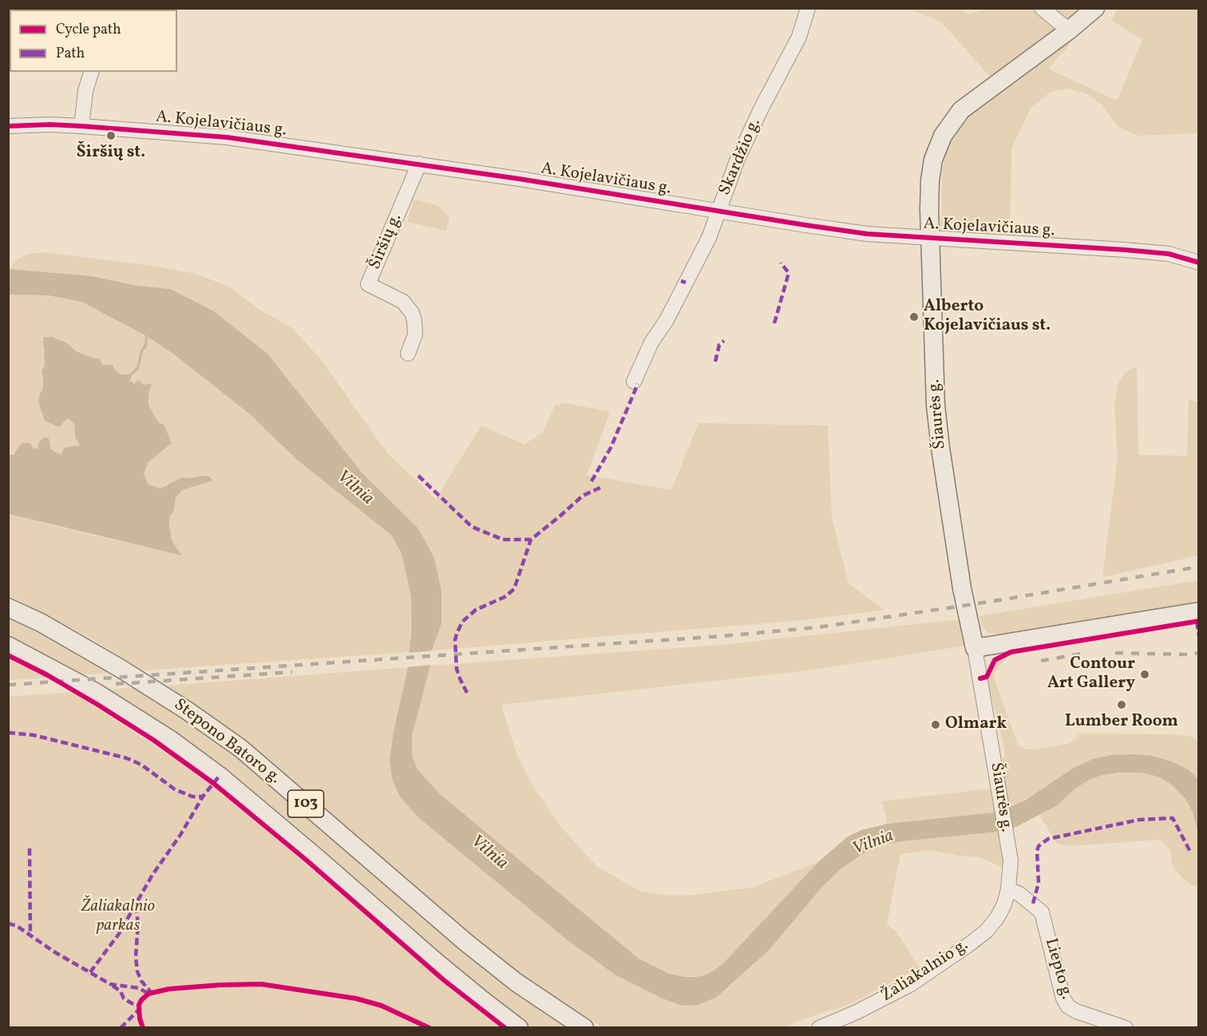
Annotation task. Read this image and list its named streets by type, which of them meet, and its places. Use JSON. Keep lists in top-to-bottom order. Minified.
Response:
{"streets":{"main road":["Šiaurės g.","Stepono Batoro g.","103"],"street":["A. Kojelavičiaus g.","Skardžio g.","Širšių g.","Liepto g.","Žaliakalnio g."]},"crossings":[["A. Kojelavičiaus g.","Skardžio g."],["A. Kojelavičiaus g.","Širšių g."],["A. Kojelavičiaus g.","Šiaurės g."],["Šiaurės g.","Liepto g."],["Šiaurės g.","Žaliakalnio g."],["Liepto g.","Žaliakalnio g."]],"water":["Vilnia"],"parks":["Žaliakalnio parkas"],"places":["Širšių st.","Alberto Kojelavičiaus st.","Contour Art Gallery","Lumber Room","Olmark"],"legend":["Cycle path","Path"]}
